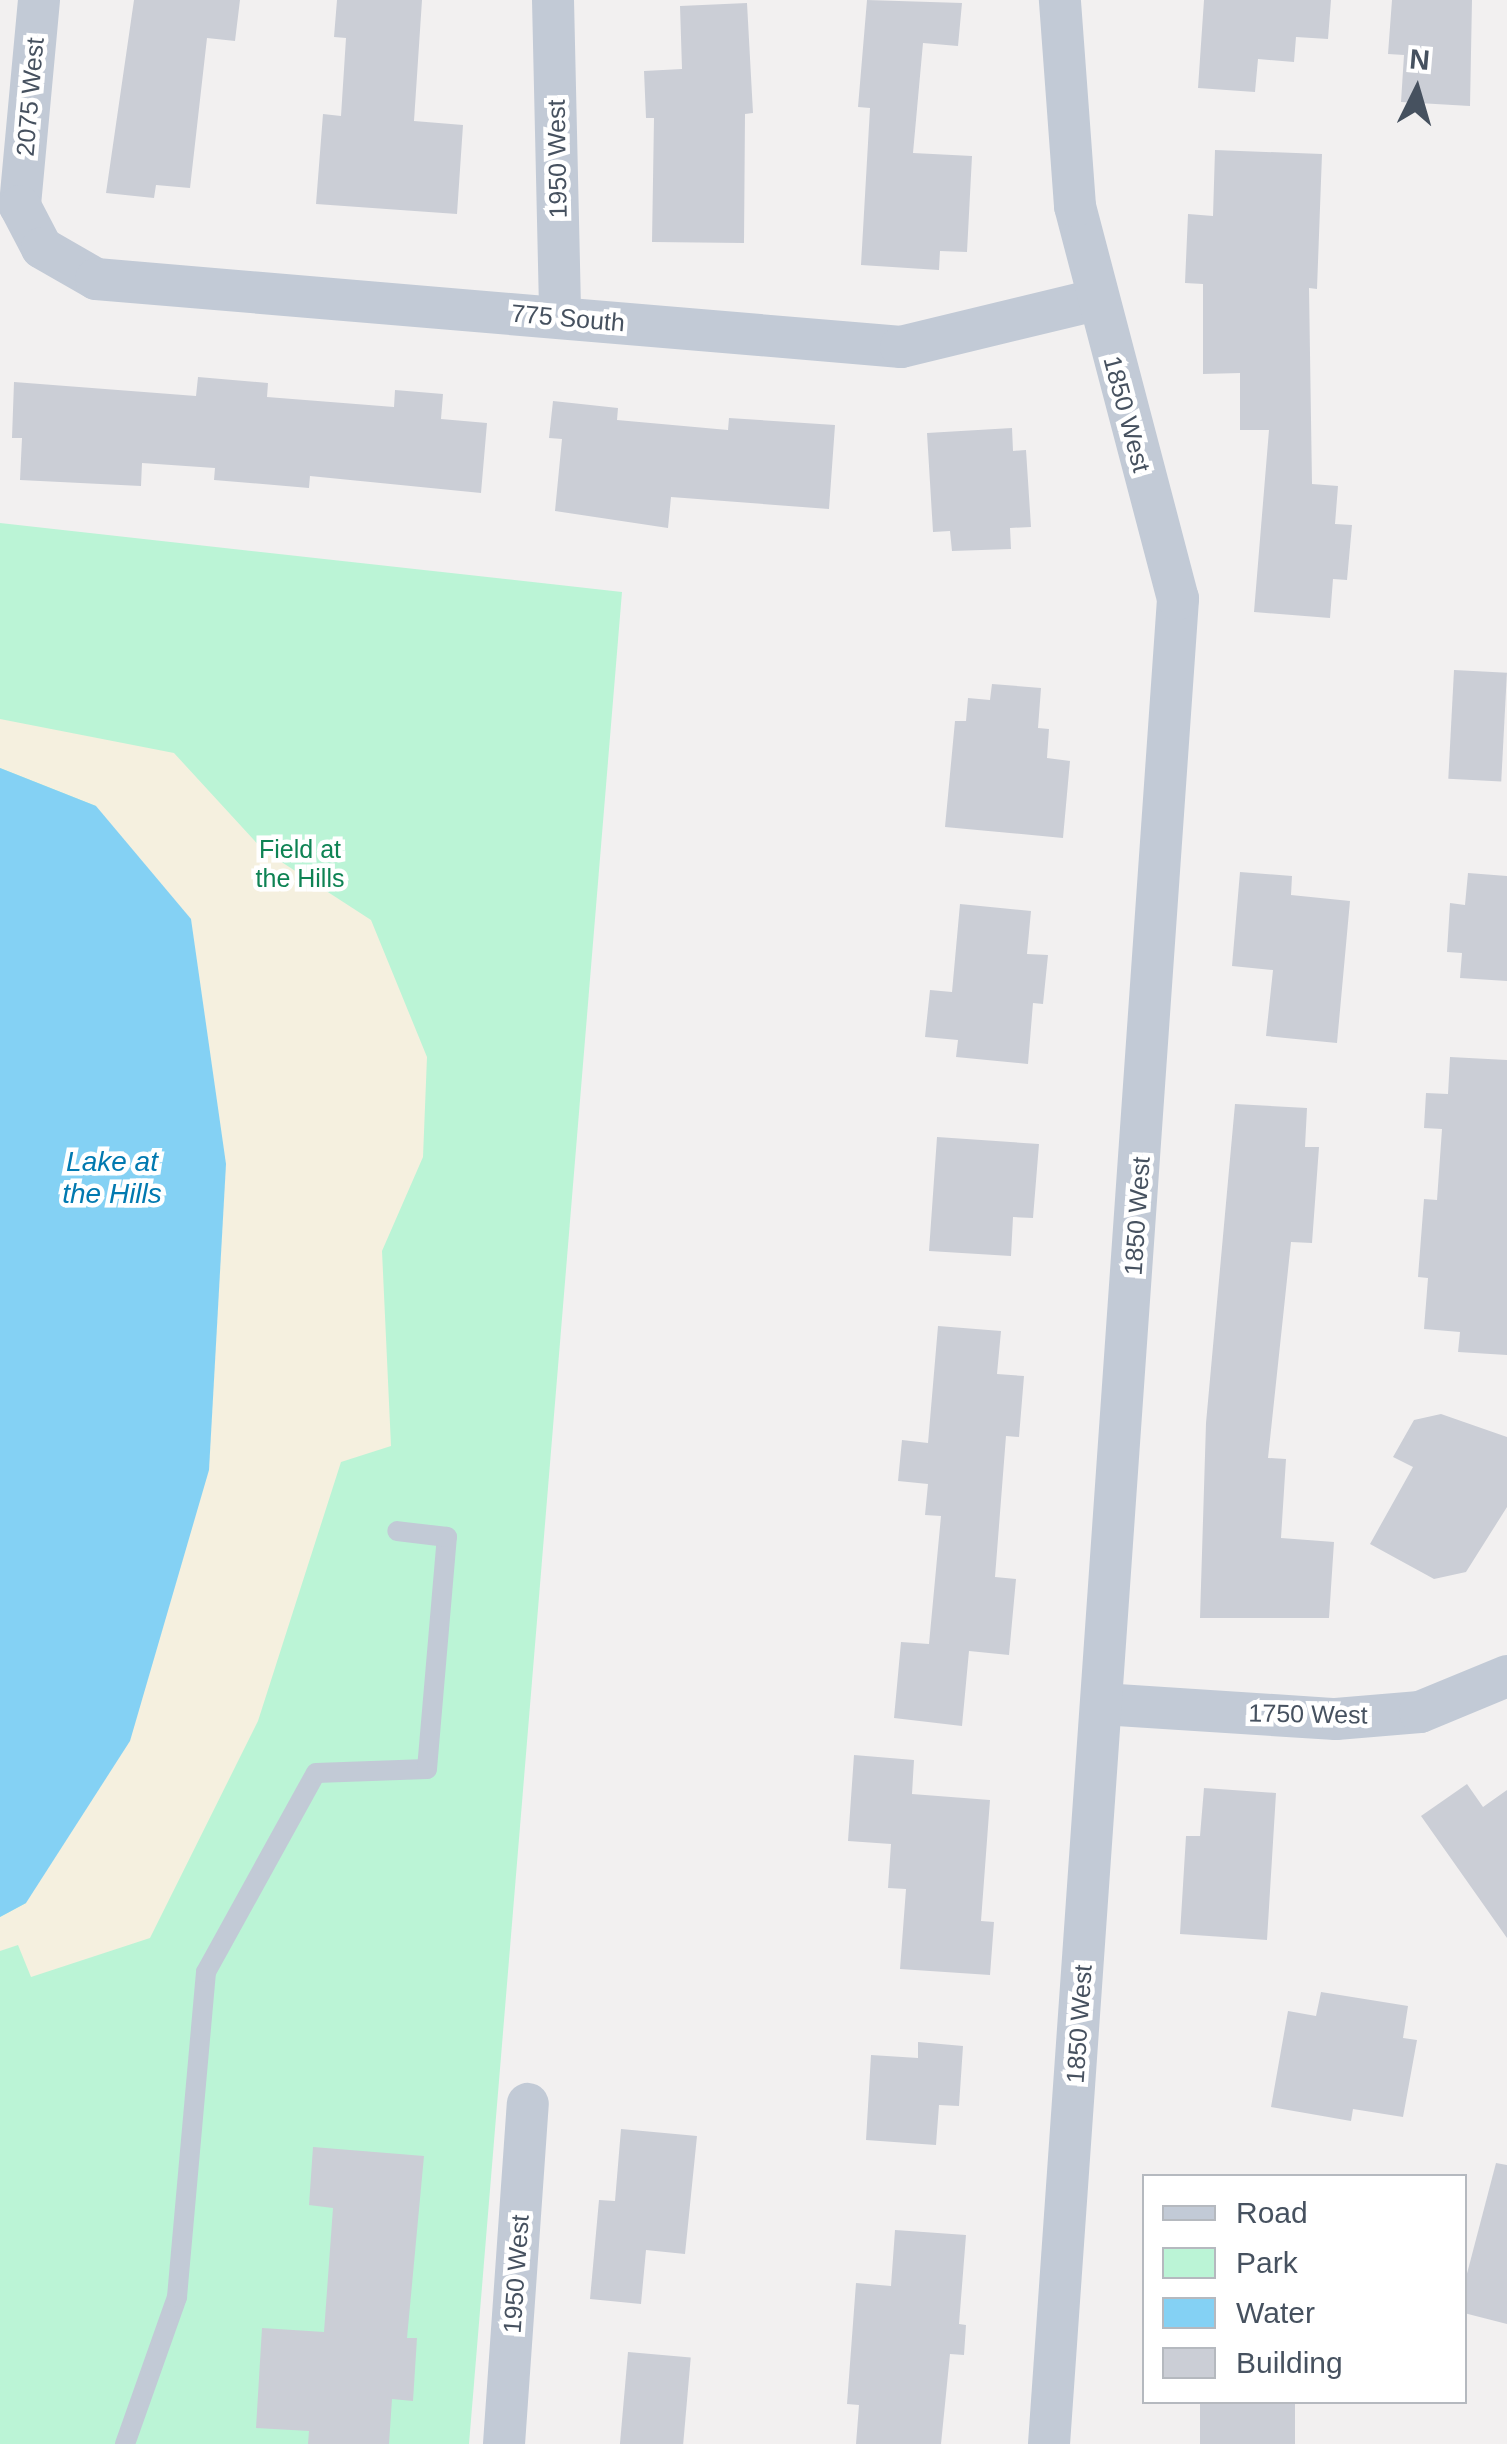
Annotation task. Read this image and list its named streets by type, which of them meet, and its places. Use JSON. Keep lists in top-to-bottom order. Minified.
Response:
{"streets":{"street":["2075 West","1950 West","775 South","1850 West","1750 West"]},"crossings":[["2075 West","775 South"],["1950 West","775 South"],["775 South","1850 West"],["1850 West","1750 West"]],"water":["Lake at the Hills"],"parks":["Field at the Hills"],"legend":["Road","Park","Water","Building"],"north":"top"}
